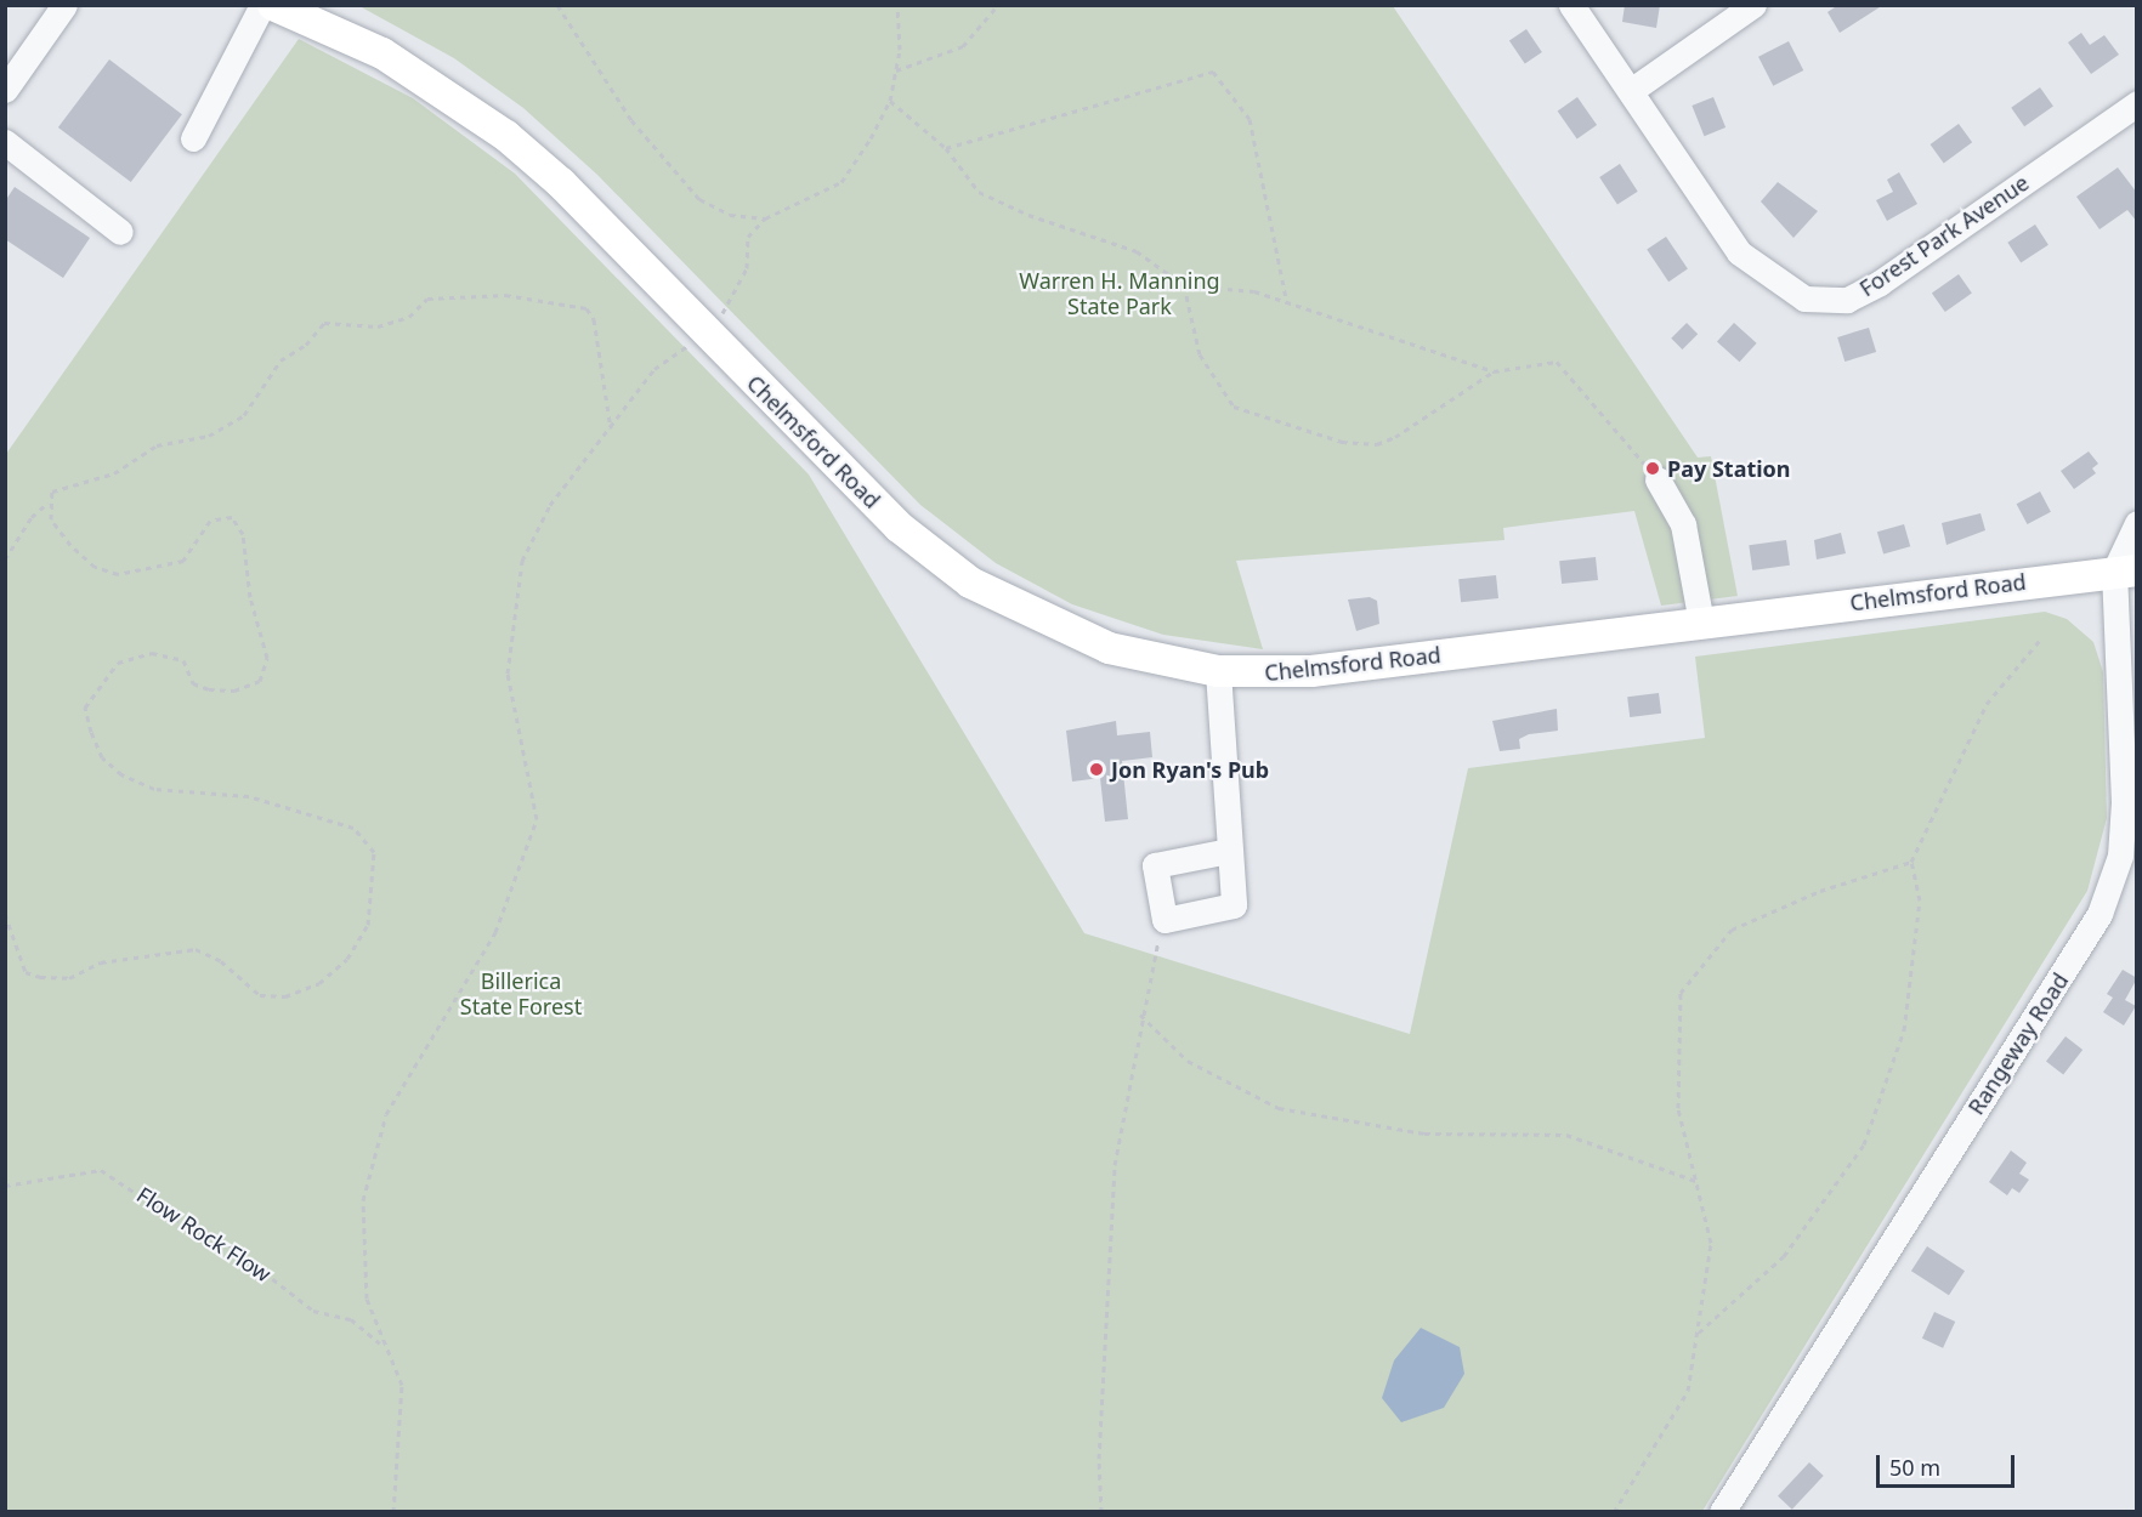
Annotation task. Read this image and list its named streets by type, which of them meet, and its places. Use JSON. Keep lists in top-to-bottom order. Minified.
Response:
{"streets":{"main road":["Chelmsford Road"],"street":["Forest Park Avenue","Rangeway Road"],"path":["Flow Rock Flow"]},"crossings":[["Chelmsford Road","Rangeway Road"]],"parks":["Warren H. Manning State Park","Billerica State Forest"],"places":["Pay Station","Jon Ryan's Pub"],"scale_bar":"50 m"}
